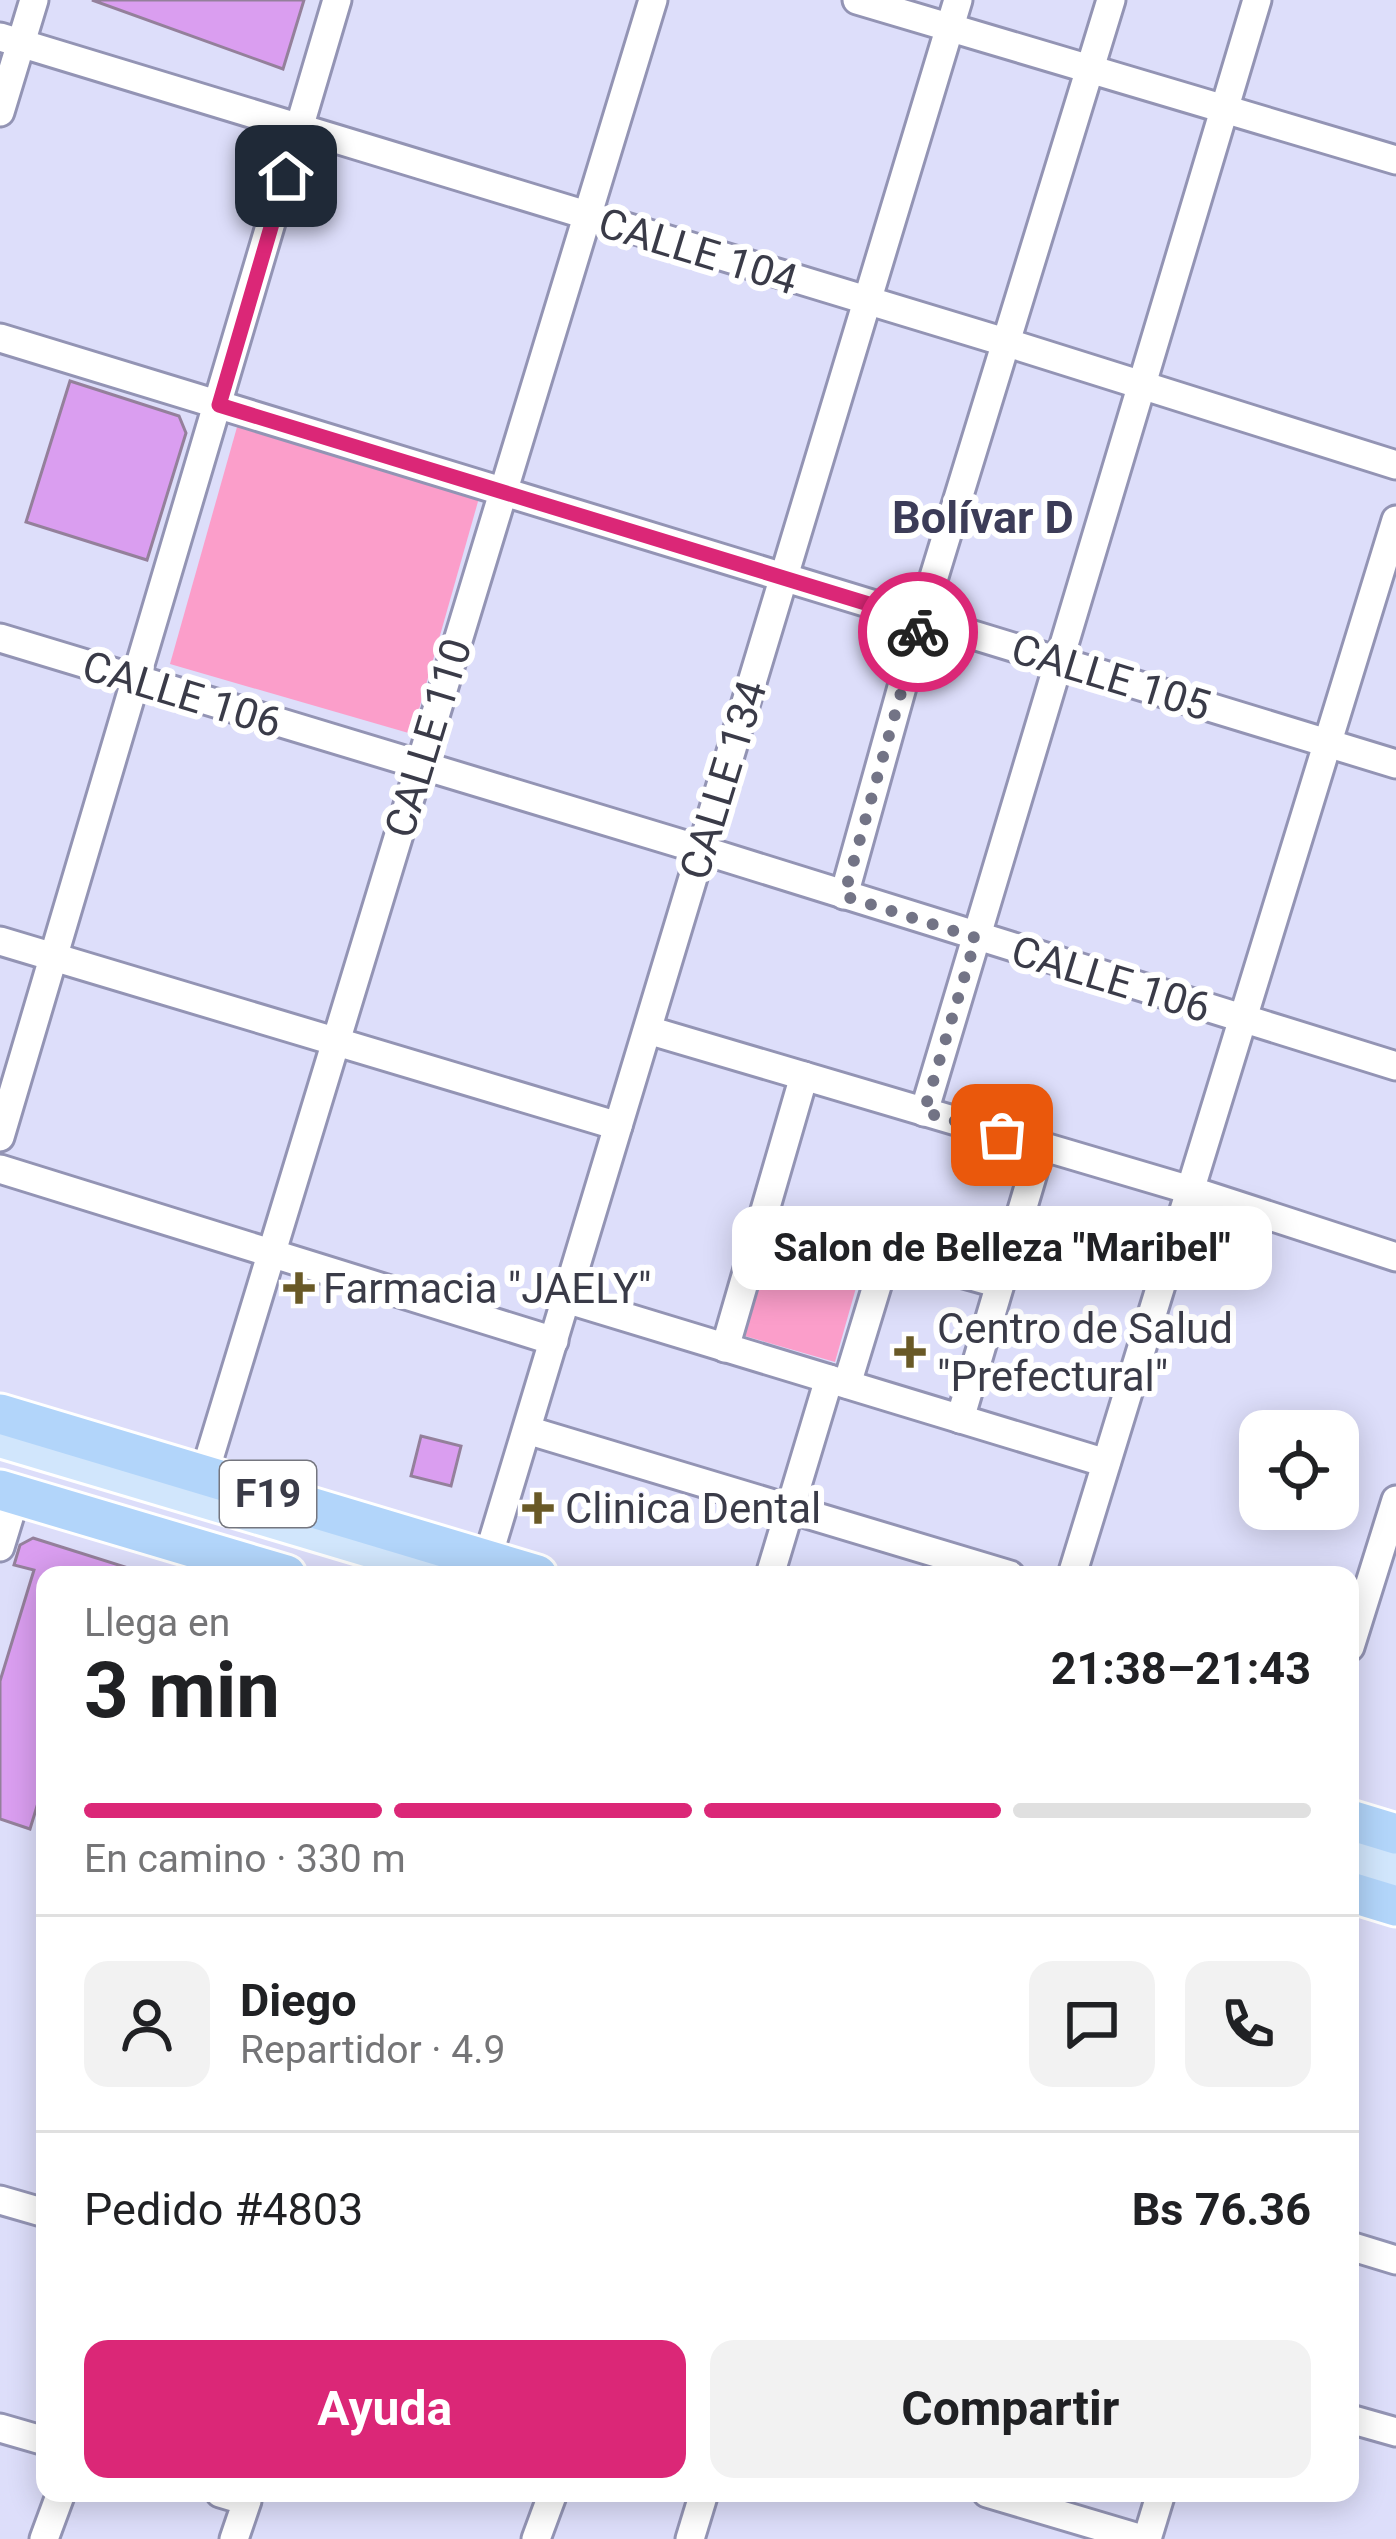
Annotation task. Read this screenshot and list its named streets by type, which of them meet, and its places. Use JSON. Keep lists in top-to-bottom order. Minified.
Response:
{"streets":{"highway":["F19"],"street":["CALLE 104","CALLE 105","CALLE 106","CALLE 110","CALLE 134"]},"crossings":[["CALLE 104","CALLE 110"],["CALLE 104","CALLE 134"],["CALLE 105","CALLE 110"],["CALLE 105","CALLE 134"],["CALLE 106","CALLE 110"],["CALLE 106","CALLE 134"],["CALLE 110","F19"]],"districts":["Bolívar D"],"places":{"other":["Salon de Belleza \"Maribel\""],"health":["Farmacia \"JAELY\"","Centro de Salud \"Prefectural\"","Clinica Dental"]},"page":{"bubble":"Salon de Belleza \"Maribel\"","heading":["3 min","Llega en","21:38–21:43"],"panel":["Diego","Repartidor · 4.9","Pedido #4803","Bs 76.36"],"bar":"En camino · 330 m","buttons":["Ayuda","Compartir"]}}
